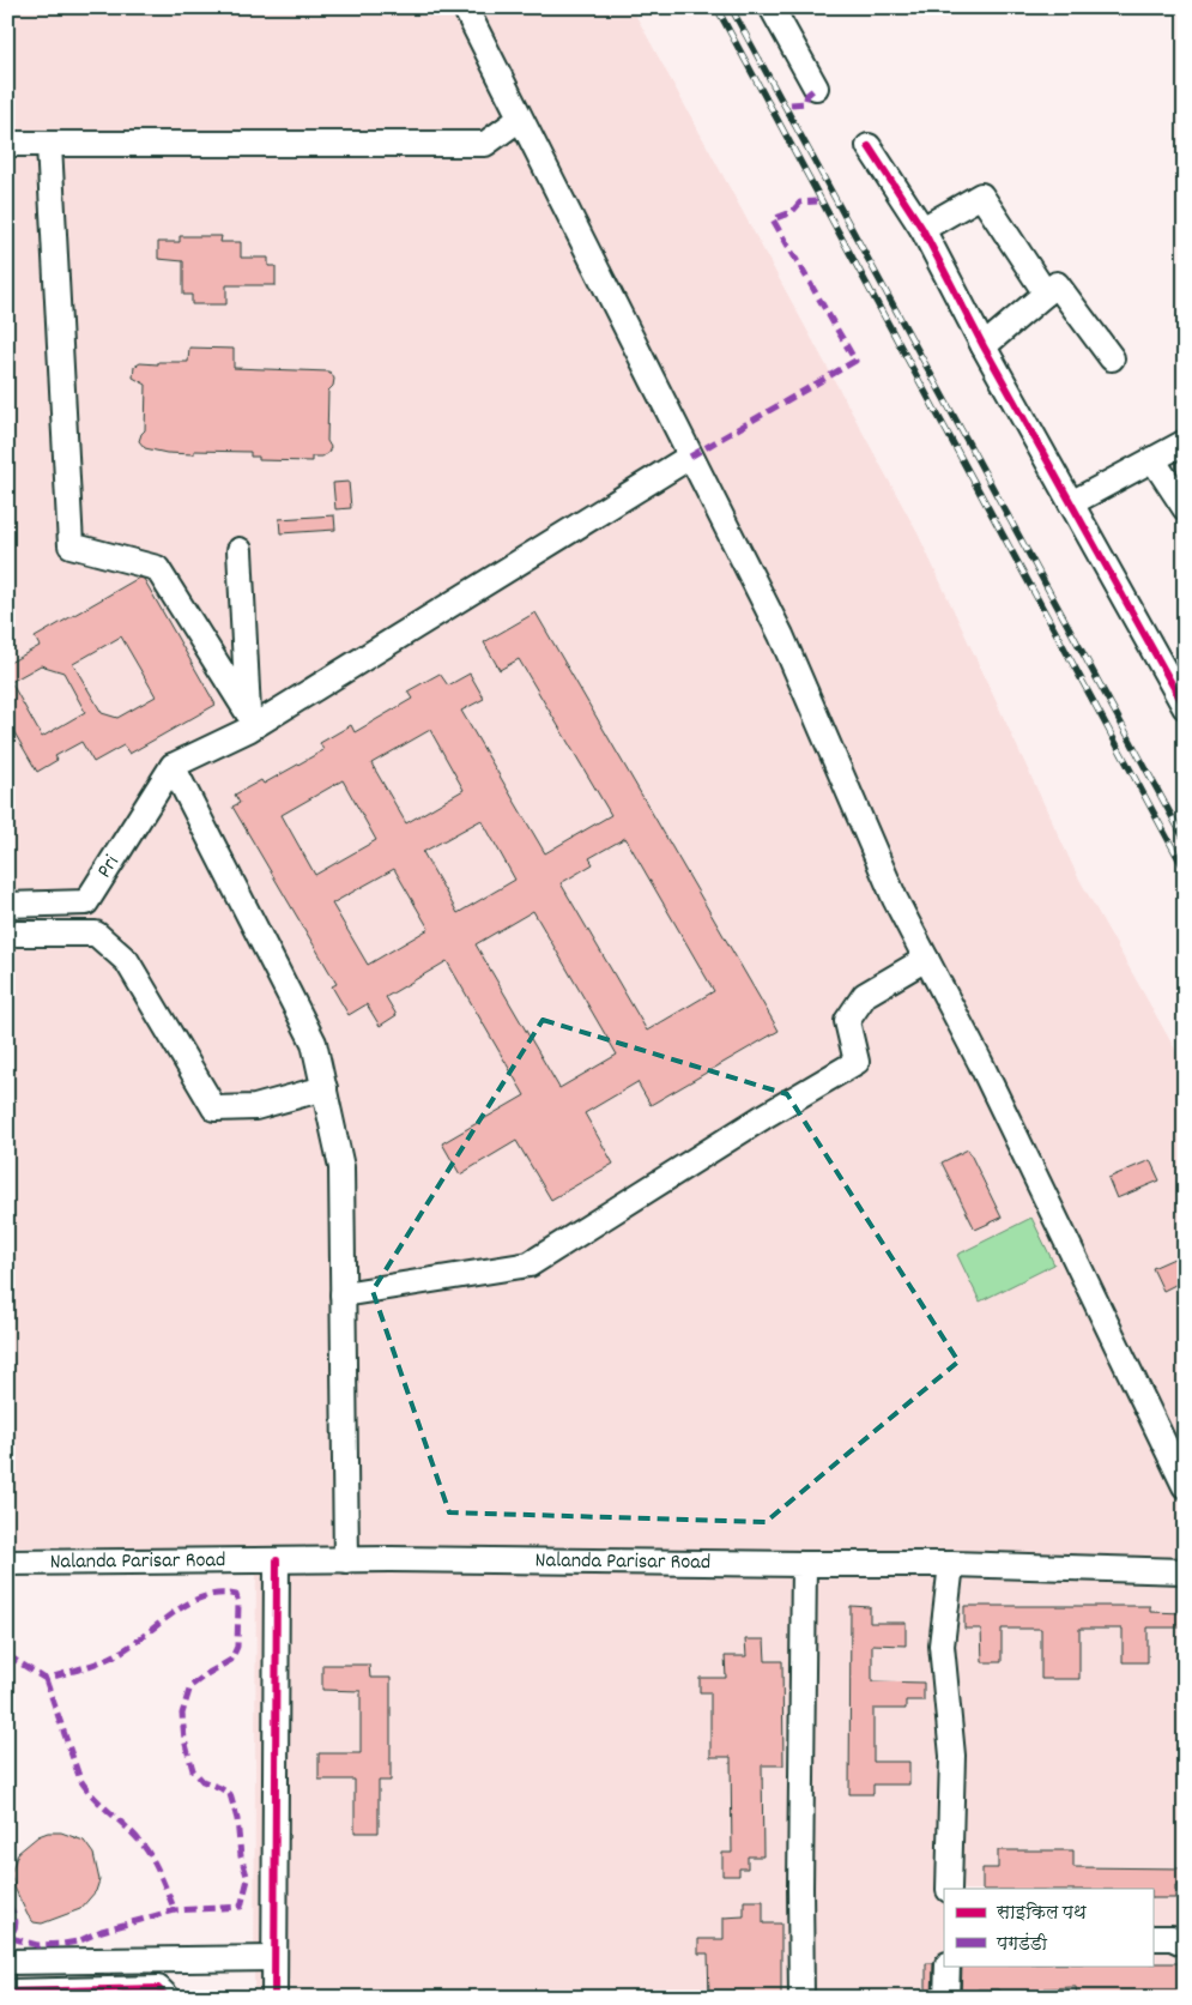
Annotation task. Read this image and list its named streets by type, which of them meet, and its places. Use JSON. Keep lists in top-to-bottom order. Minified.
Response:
{"streets":{"street":["Pri","Nalanda Parisar Road"]},"legend":["साइकिल पथ","पगडंडी"]}
